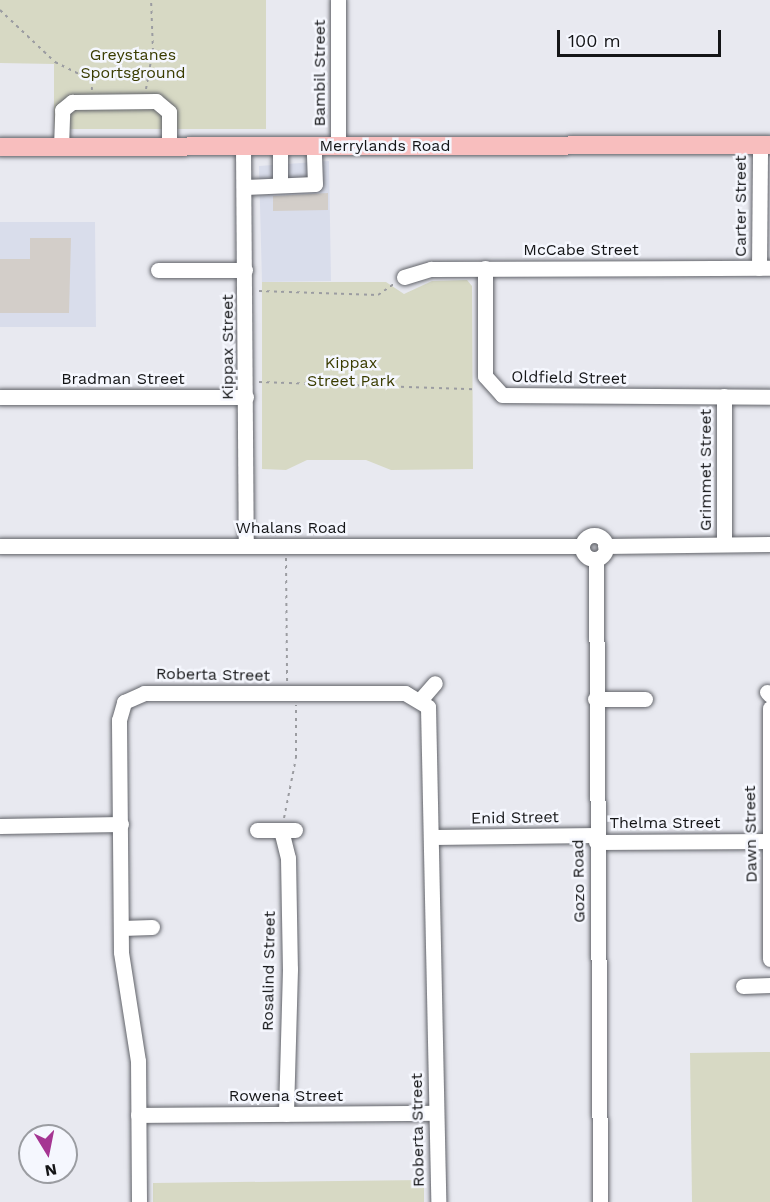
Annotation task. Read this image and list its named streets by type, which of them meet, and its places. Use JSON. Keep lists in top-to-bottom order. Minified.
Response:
{"streets":{"main road":["Merrylands Road"],"street":["Bambil Street","Carter Street","McCabe Street","Kippax Street","Oldfield Street","Bradman Street","Grimmet Street","Whalans Road","Roberta Street","Enid Street","Thelma Street","Dawn Street","Gozo Road","Rosalind Street","Rowena Street"]},"crossings":[["Bambil Street","Merrylands Road"],["Merrylands Road","Carter Street"],["Merrylands Road","Kippax Street"],["Carter Street","McCabe Street"],["McCabe Street","Oldfield Street"],["Kippax Street","Bradman Street"],["Kippax Street","Whalans Road"],["Oldfield Street","Grimmet Street"],["Roberta Street","Enid Street"],["Roberta Street","Rowena Street"],["Enid Street","Thelma Street"],["Enid Street","Gozo Road"],["Thelma Street","Dawn Street"],["Thelma Street","Gozo Road"],["Rosalind Street","Rowena Street"]],"parks":["Greystanes Sportsground","Kippax Street Park"],"scale_bar":"100 m","north":"bottom"}
